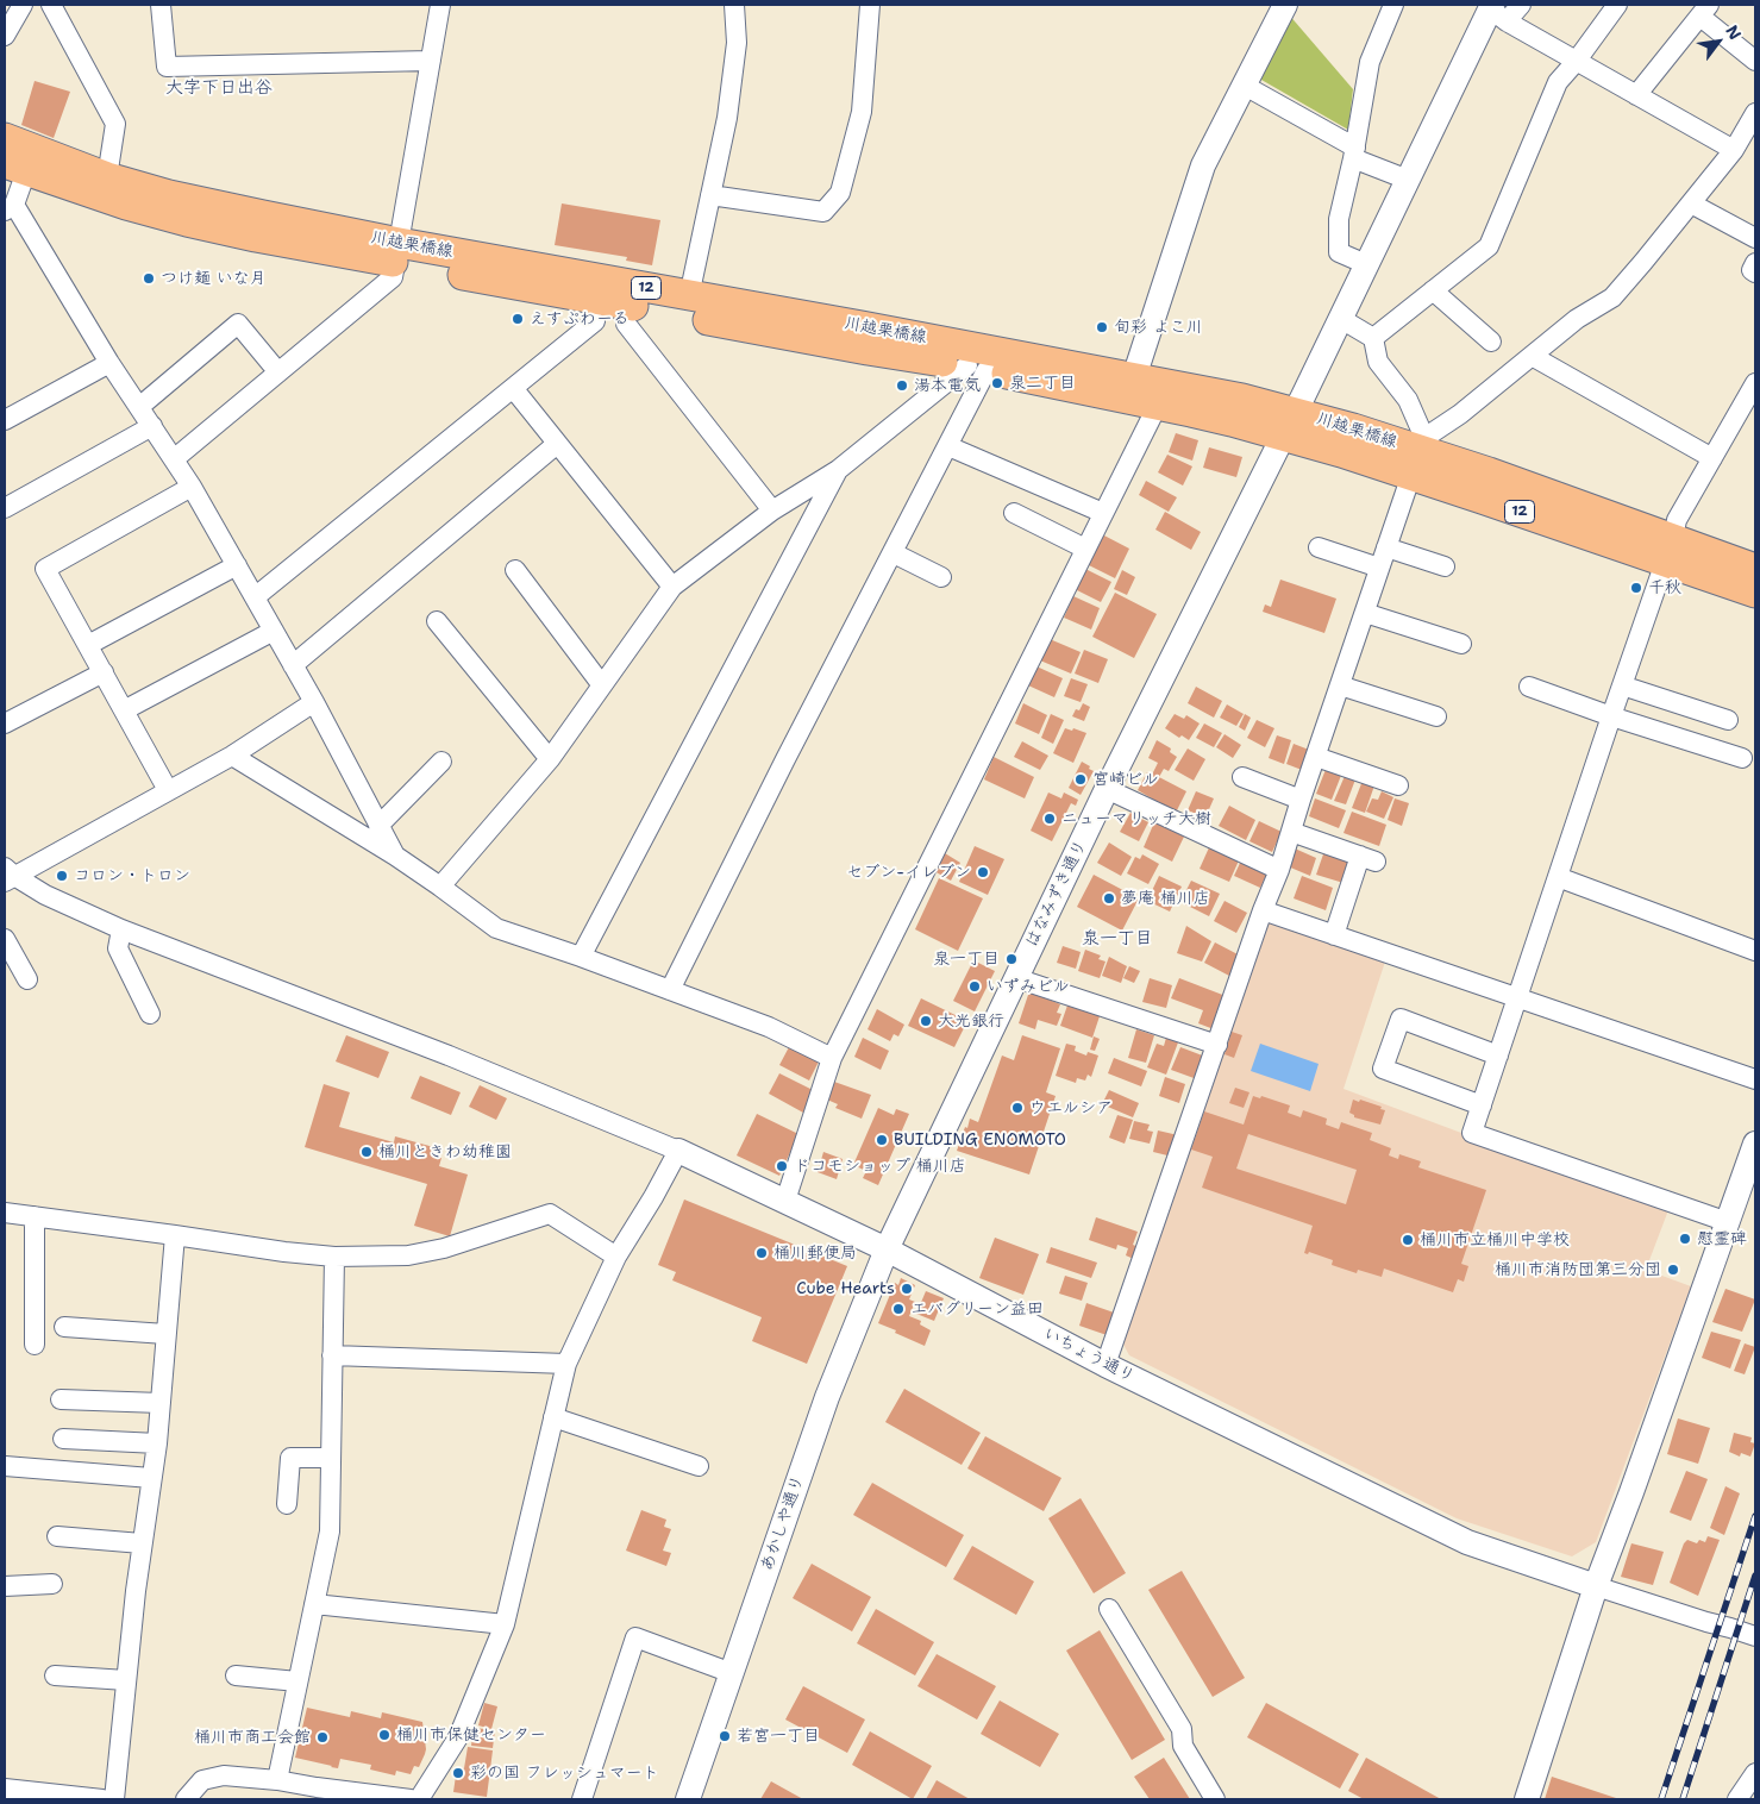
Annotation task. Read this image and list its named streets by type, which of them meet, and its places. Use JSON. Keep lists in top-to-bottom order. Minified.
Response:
{"streets":{"main road":["川越栗橋線","12"],"street":["はなみずき通り","いちょう通り","あかしや通り"]},"crossings":[["川越栗橋線","はなみずき通り"],["はなみずき通り","いちょう通り"],["はなみずき通り","あかしや通り"],["いちょう通り","あかしや通り"]],"districts":["大字下日出谷","泉一丁目"],"places":["つけ麺 いな月","えすぷわーる","旬彩 よこ川","泉二丁目","湯本電気","千秋","宮崎ビル","ニューマリッチ大樹","セブン-イレブン","コロン・トロン","夢庵 桶川店","泉一丁目","いずみビル","大光銀行","ウエルシア","BUILDING ENOMOTO","桶川ときわ幼稚園","ドコモショップ 桶川店","慰霊碑","桶川市立桶川中学校","桶川郵便局","桶川市消防団第三分団","Cube Hearts","エバグリーン益田","桶川市保健センター","若宮一丁目","桶川市商工会館","彩の国 フレッシュマート"],"north":"top right"}
